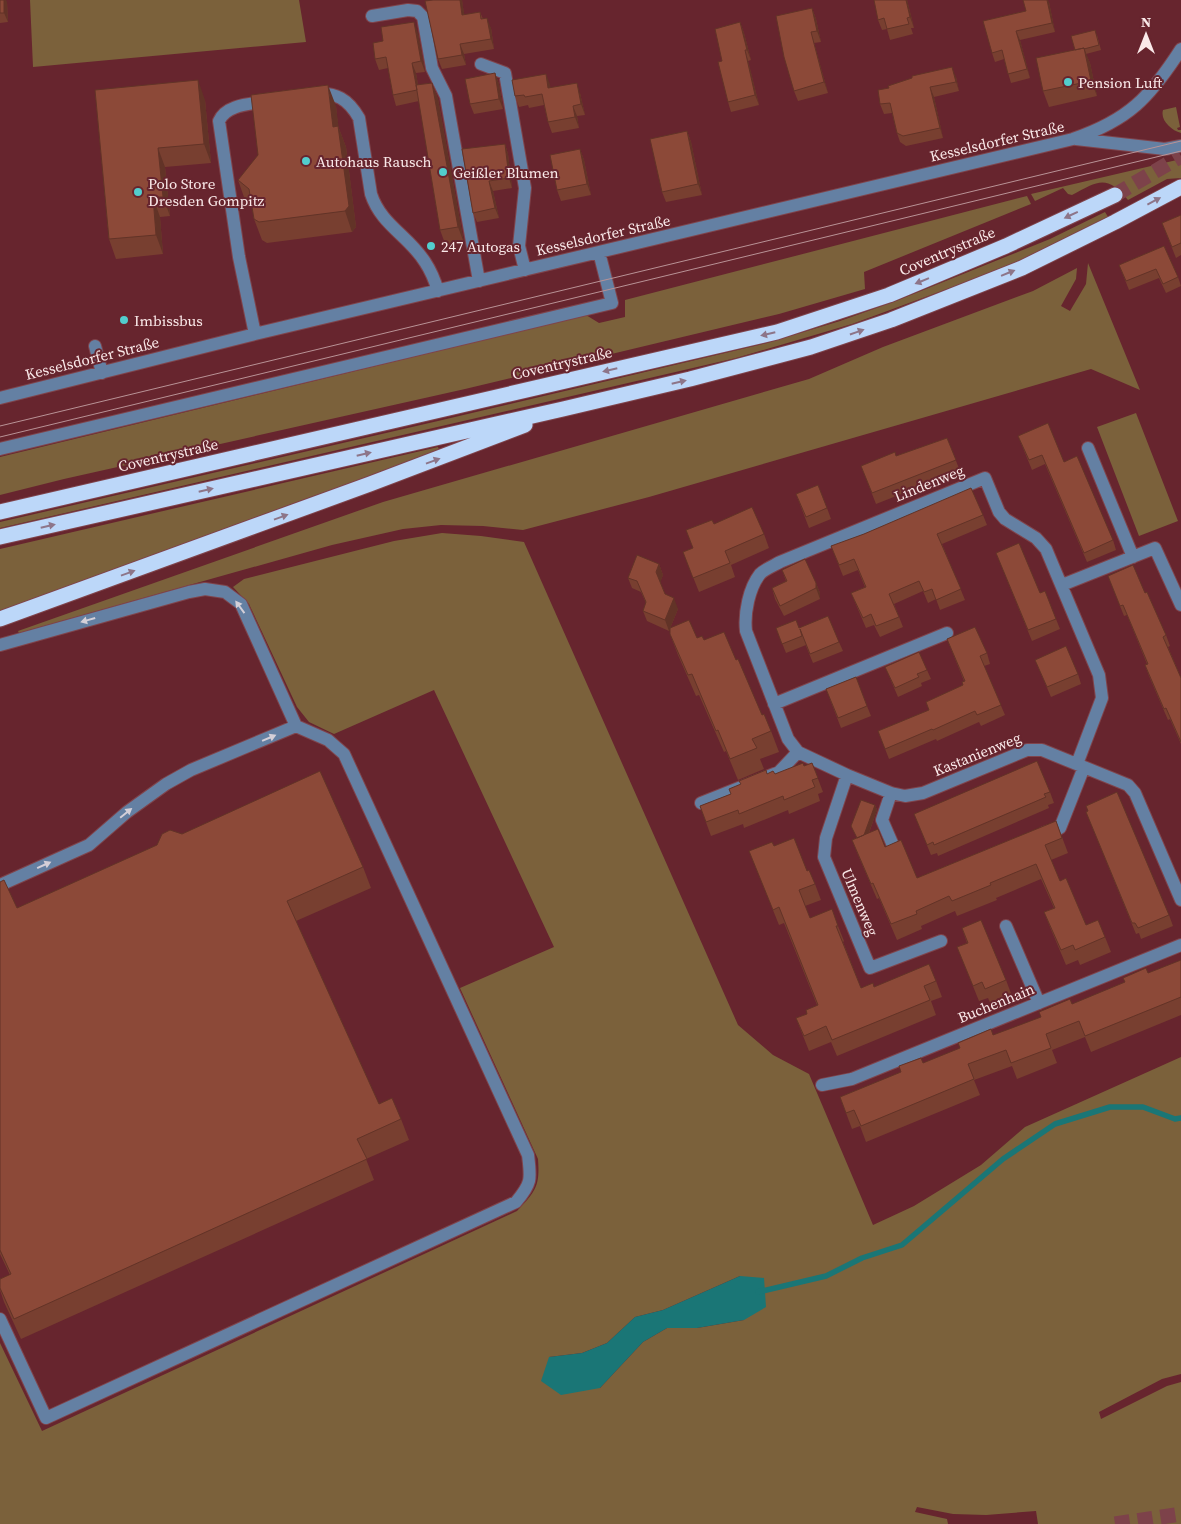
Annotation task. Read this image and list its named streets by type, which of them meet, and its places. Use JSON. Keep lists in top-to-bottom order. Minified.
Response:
{"streets":{"highway":["Coventrystraße"],"street":["Kesselsdorfer Straße","Lindenweg","Kastanienweg","Ulmenweg","Buchenhain"]},"crossings":[["Lindenweg","Kastanienweg"],["Kastanienweg","Ulmenweg"]],"places":["Pension Luft","Autohaus Rausch","Geißler Blumen","Polo Store Dresden Gompitz","247 Autogas","Imbissbus"],"north":"top"}
